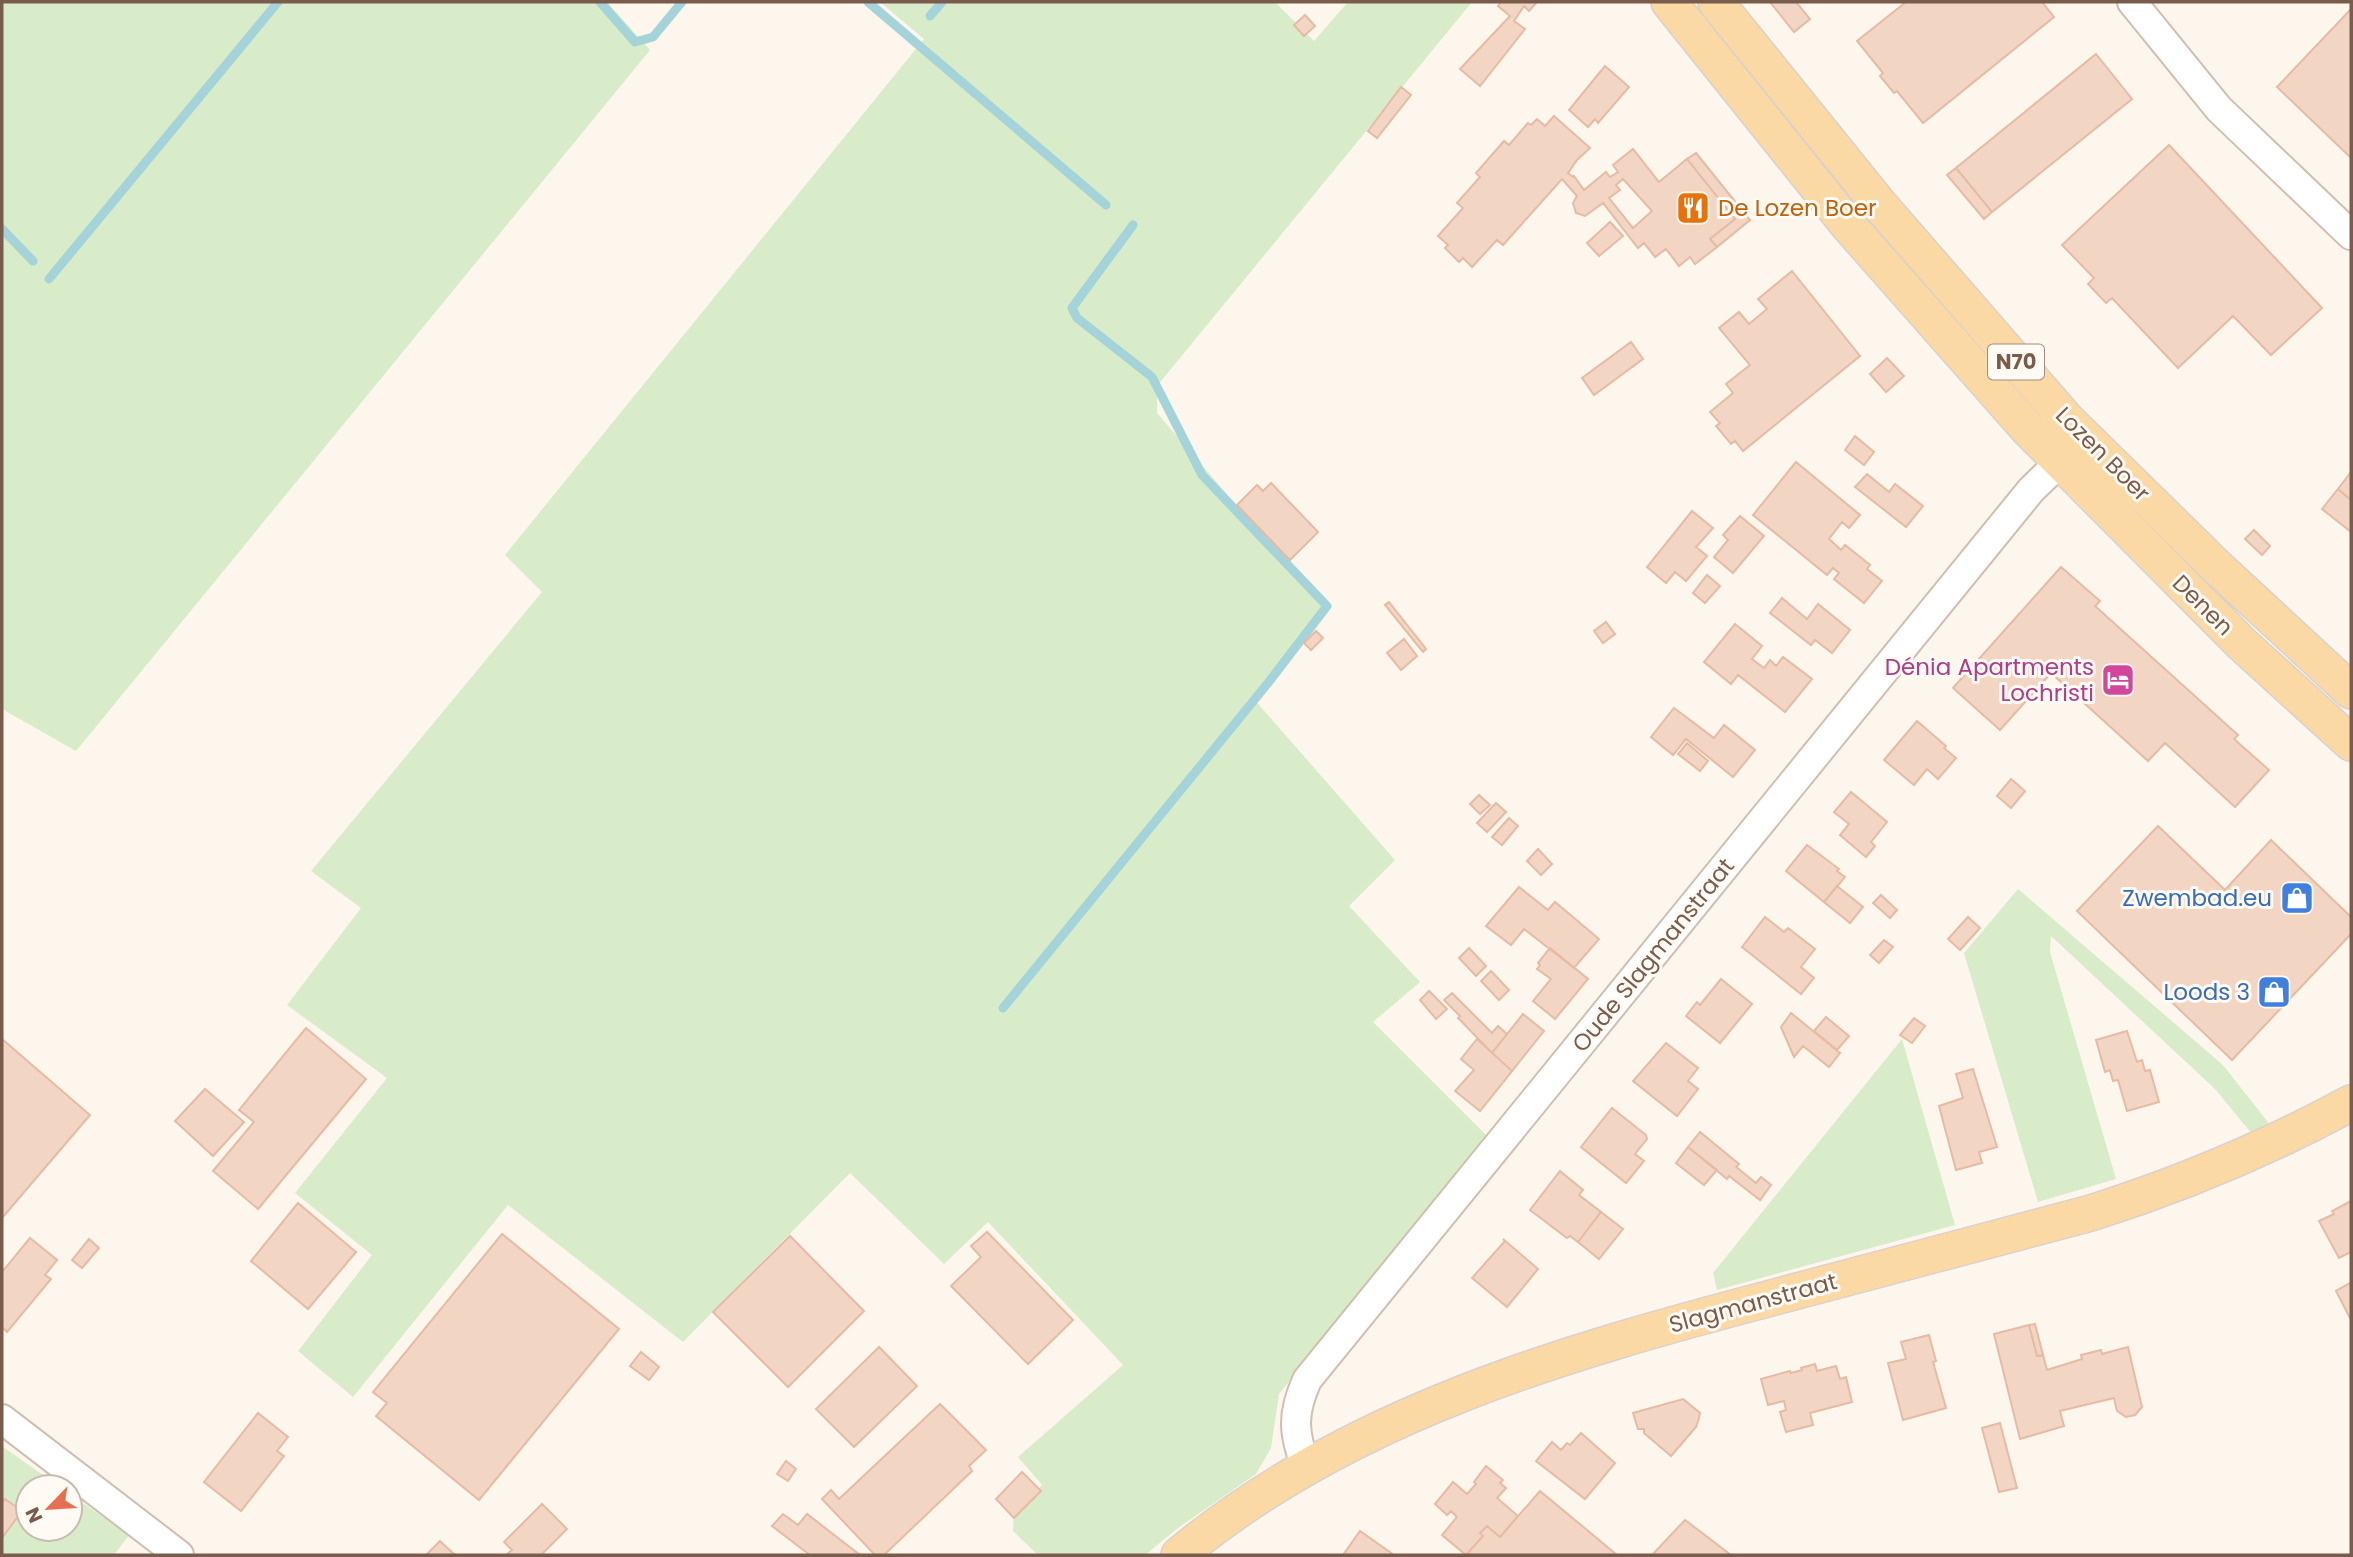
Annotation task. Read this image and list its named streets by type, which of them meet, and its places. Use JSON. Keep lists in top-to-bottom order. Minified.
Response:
{"streets":{"main road":["N70","Lozen Boer","Denen","Slagmanstraat"],"street":["Oude Slagmanstraat"]},"crossings":[["Lozen Boer","Denen"],["Lozen Boer","Oude Slagmanstraat"],["Denen","Oude Slagmanstraat"],["Oude Slagmanstraat","Slagmanstraat"]],"places":{"restaurant":["De Lozen Boer"],"hotel":["Dénia Apartments Lochristi"],"shop":["Zwembad.eu","Loods 3"]},"north":"bottom left"}
